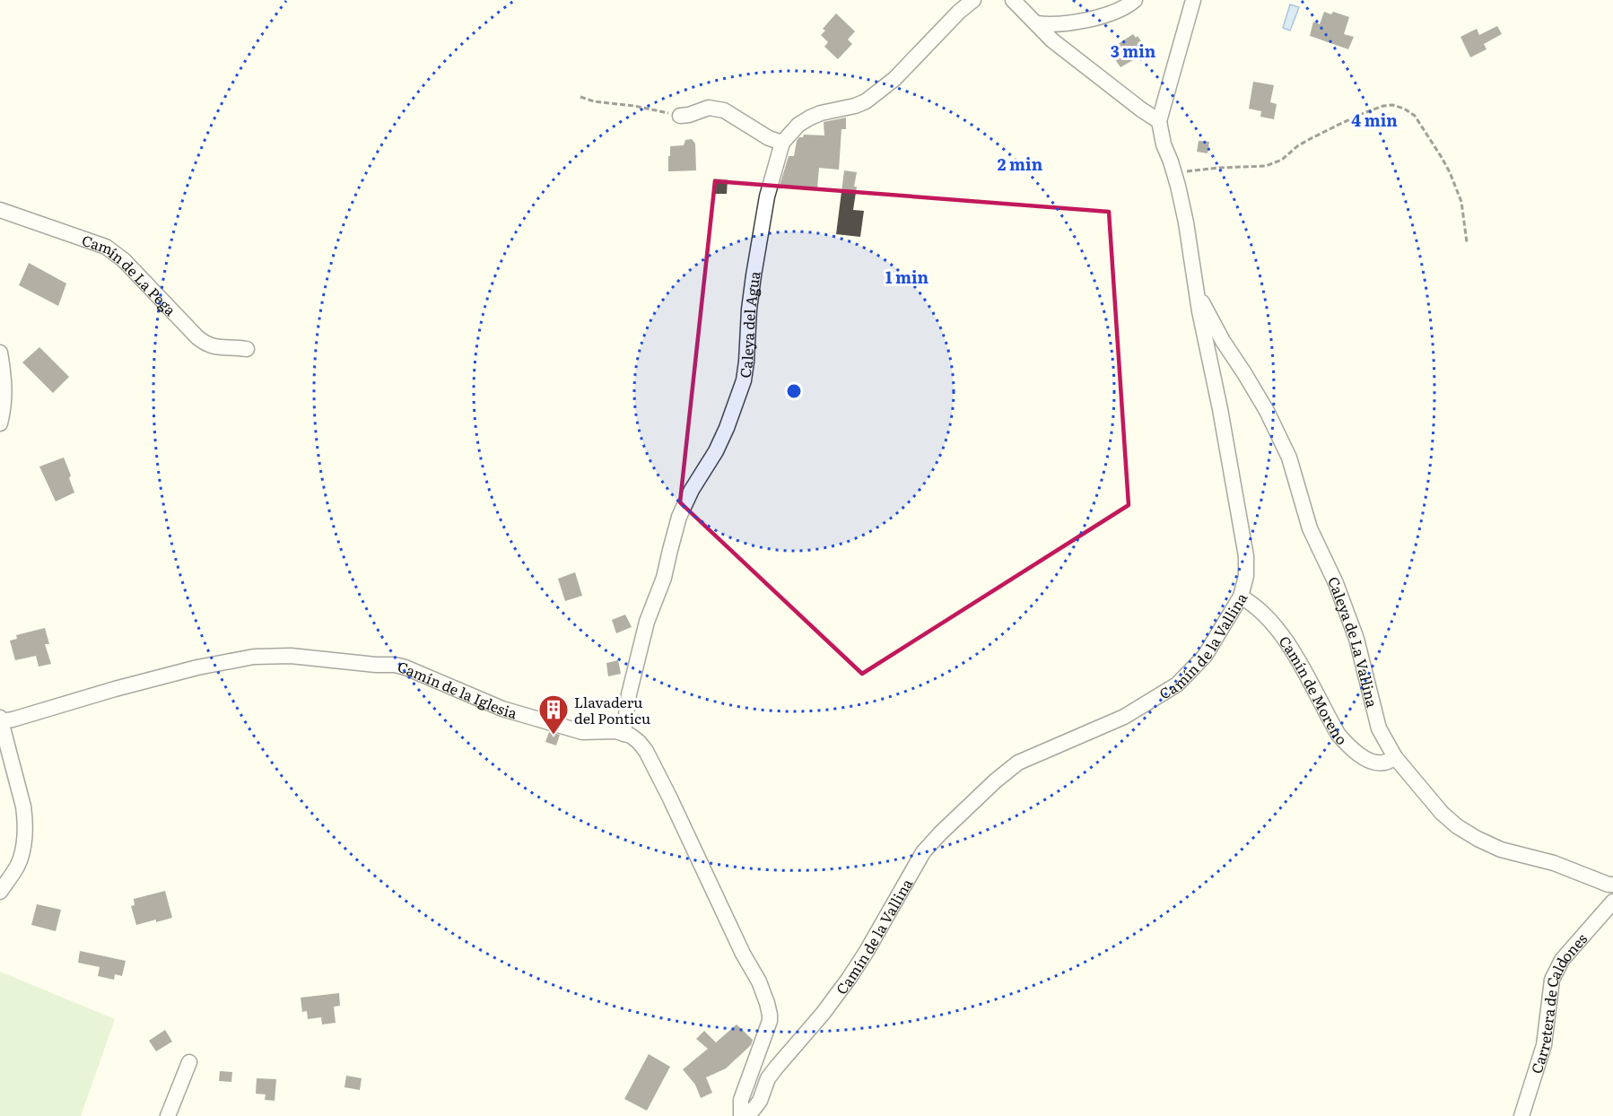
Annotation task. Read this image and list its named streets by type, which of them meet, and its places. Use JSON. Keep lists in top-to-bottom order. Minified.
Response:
{"streets":{"street":["Camín de La Pega","Caleya del Agua","Camín de la Vallina","Caleya de La Vallina","Camín de Moreno","Camín de la Iglesia","Carretera de Caldones"]},"crossings":[["Caleya del Agua","Camín de la Iglesia"],["Camín de la Vallina","Caleya de La Vallina"],["Camín de la Vallina","Camín de Moreno"],["Caleya de La Vallina","Camín de Moreno"]],"places":{"building":["Llavaderu del Ponticu"]},"rings":["3 min","4 min","2 min","1 min"]}
